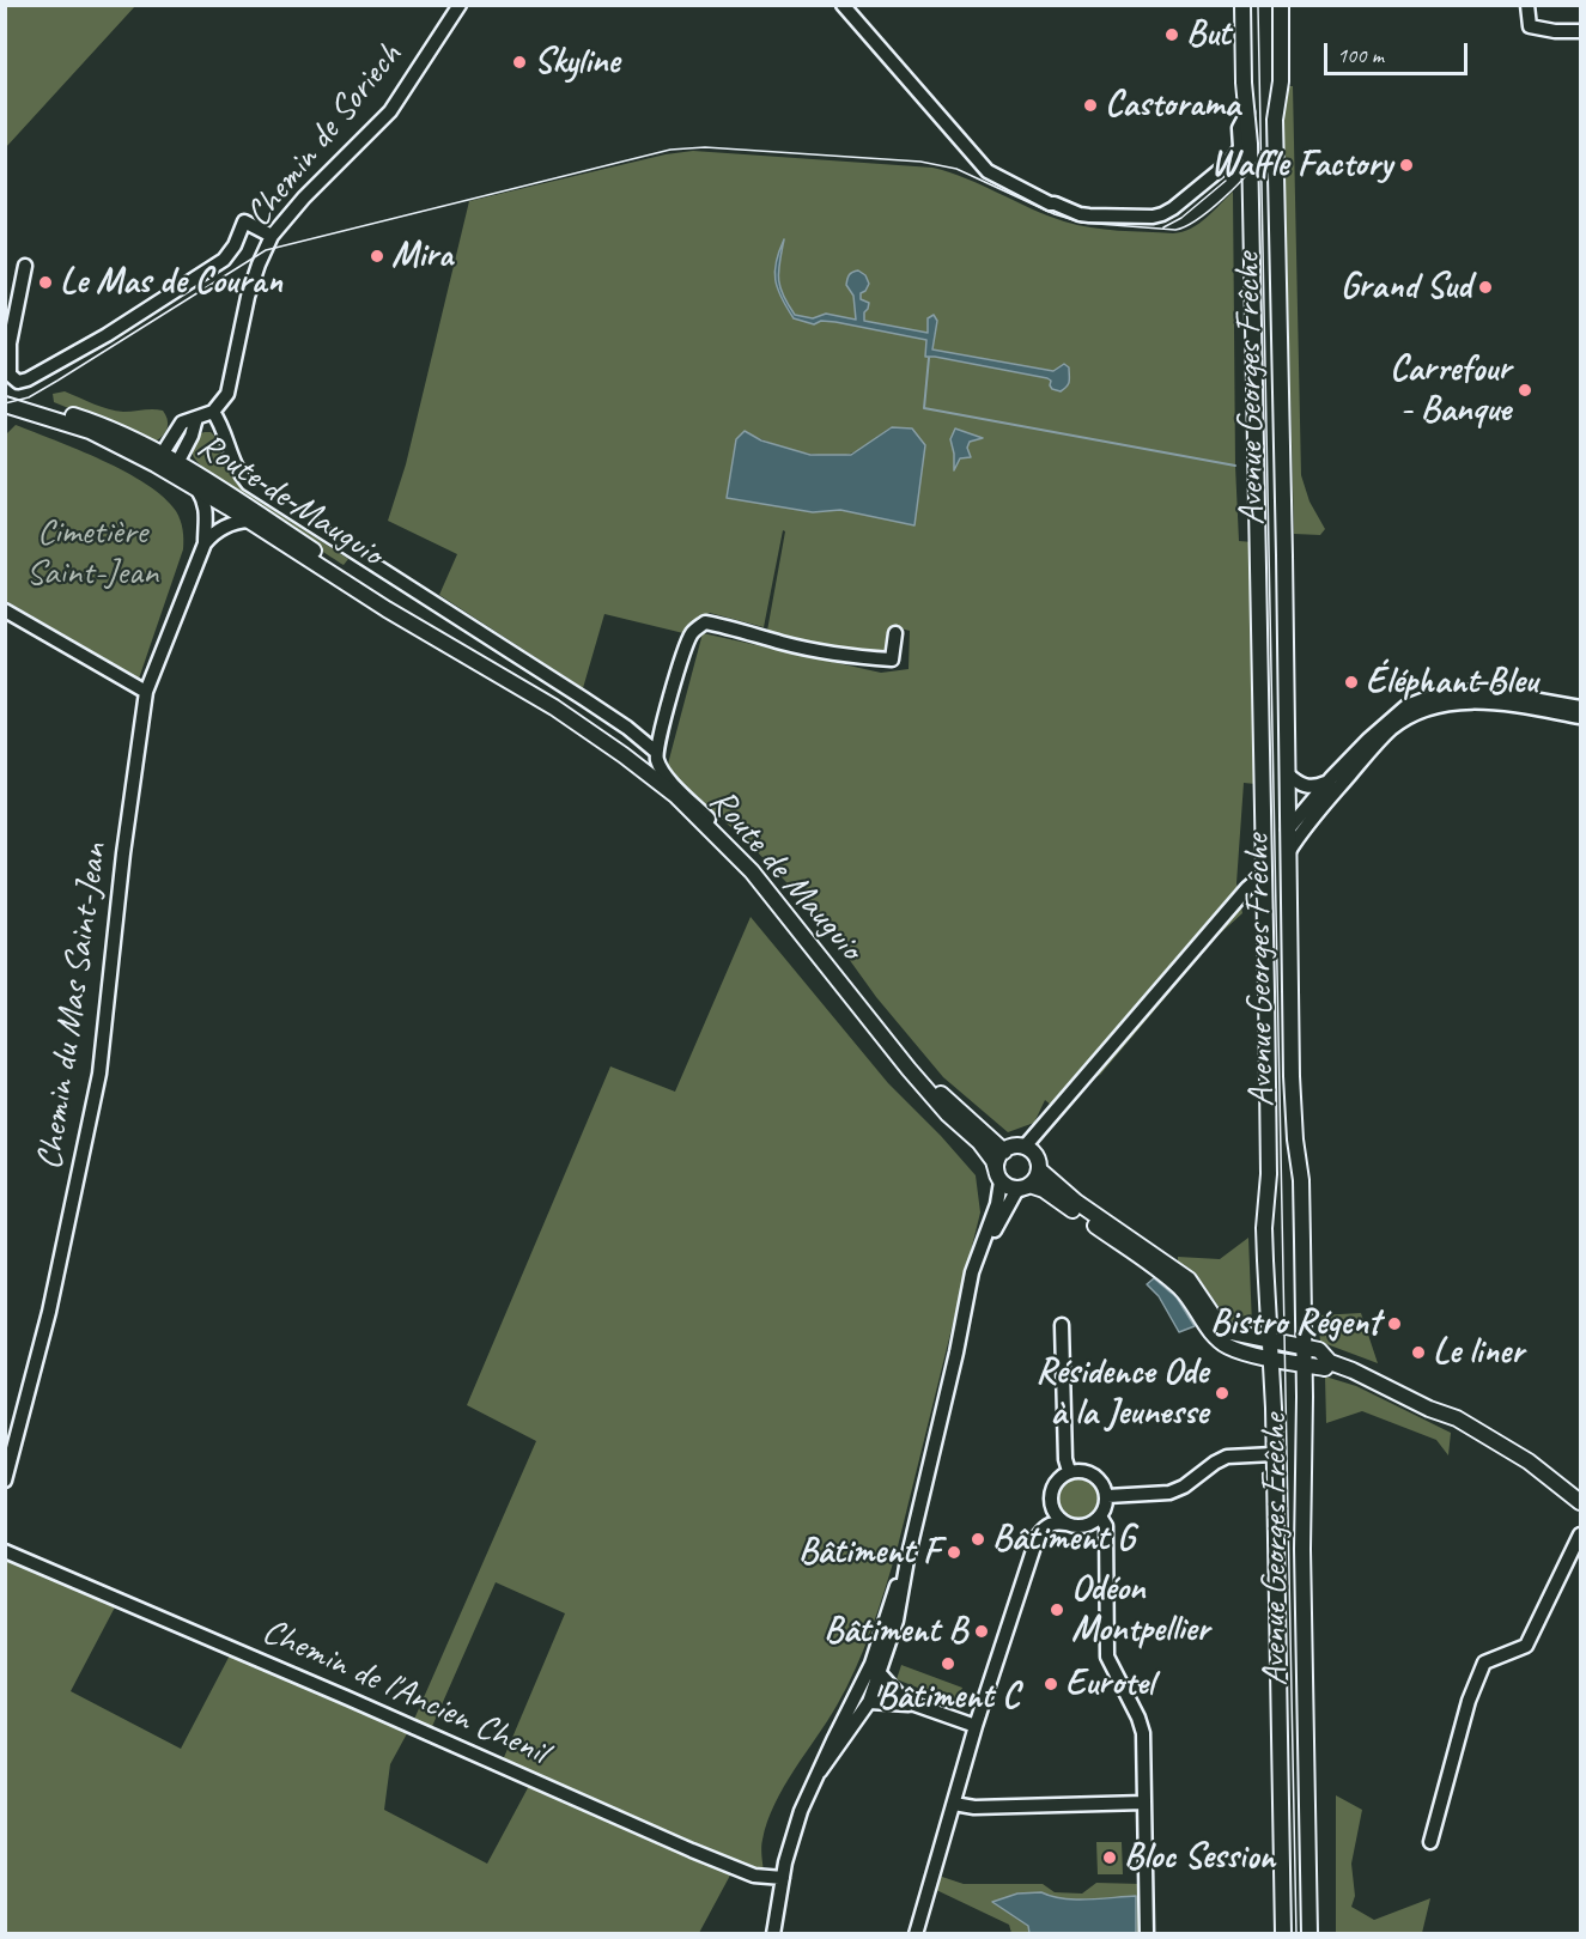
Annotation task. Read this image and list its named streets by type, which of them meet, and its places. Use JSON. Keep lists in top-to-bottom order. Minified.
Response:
{"streets":{"main road":["Avenue Georges Frêche","Route de Mauguio"],"street":["Chemin de Soriech","Chemin du Mas Saint-Jean","Chemin de l'Ancien Chenil"]},"crossings":[["Route de Mauguio","Chemin du Mas Saint-Jean"]],"parks":["Cimetière Saint-Jean"],"places":["But","Skyline","Castorama","Waffle Factory","Mira","Le Mas de Couran","Grand Sud","Carrefour - Banque","Éléphant Bleu","Bistro Régent","Le liner","Résidence Ode à la Jeunesse","Bâtiment G","Bâtiment F","Odéon Montpellier","Bâtiment B","Bâtiment C","Eurotel","Bloc Session"],"scale_bar":"100 m"}
